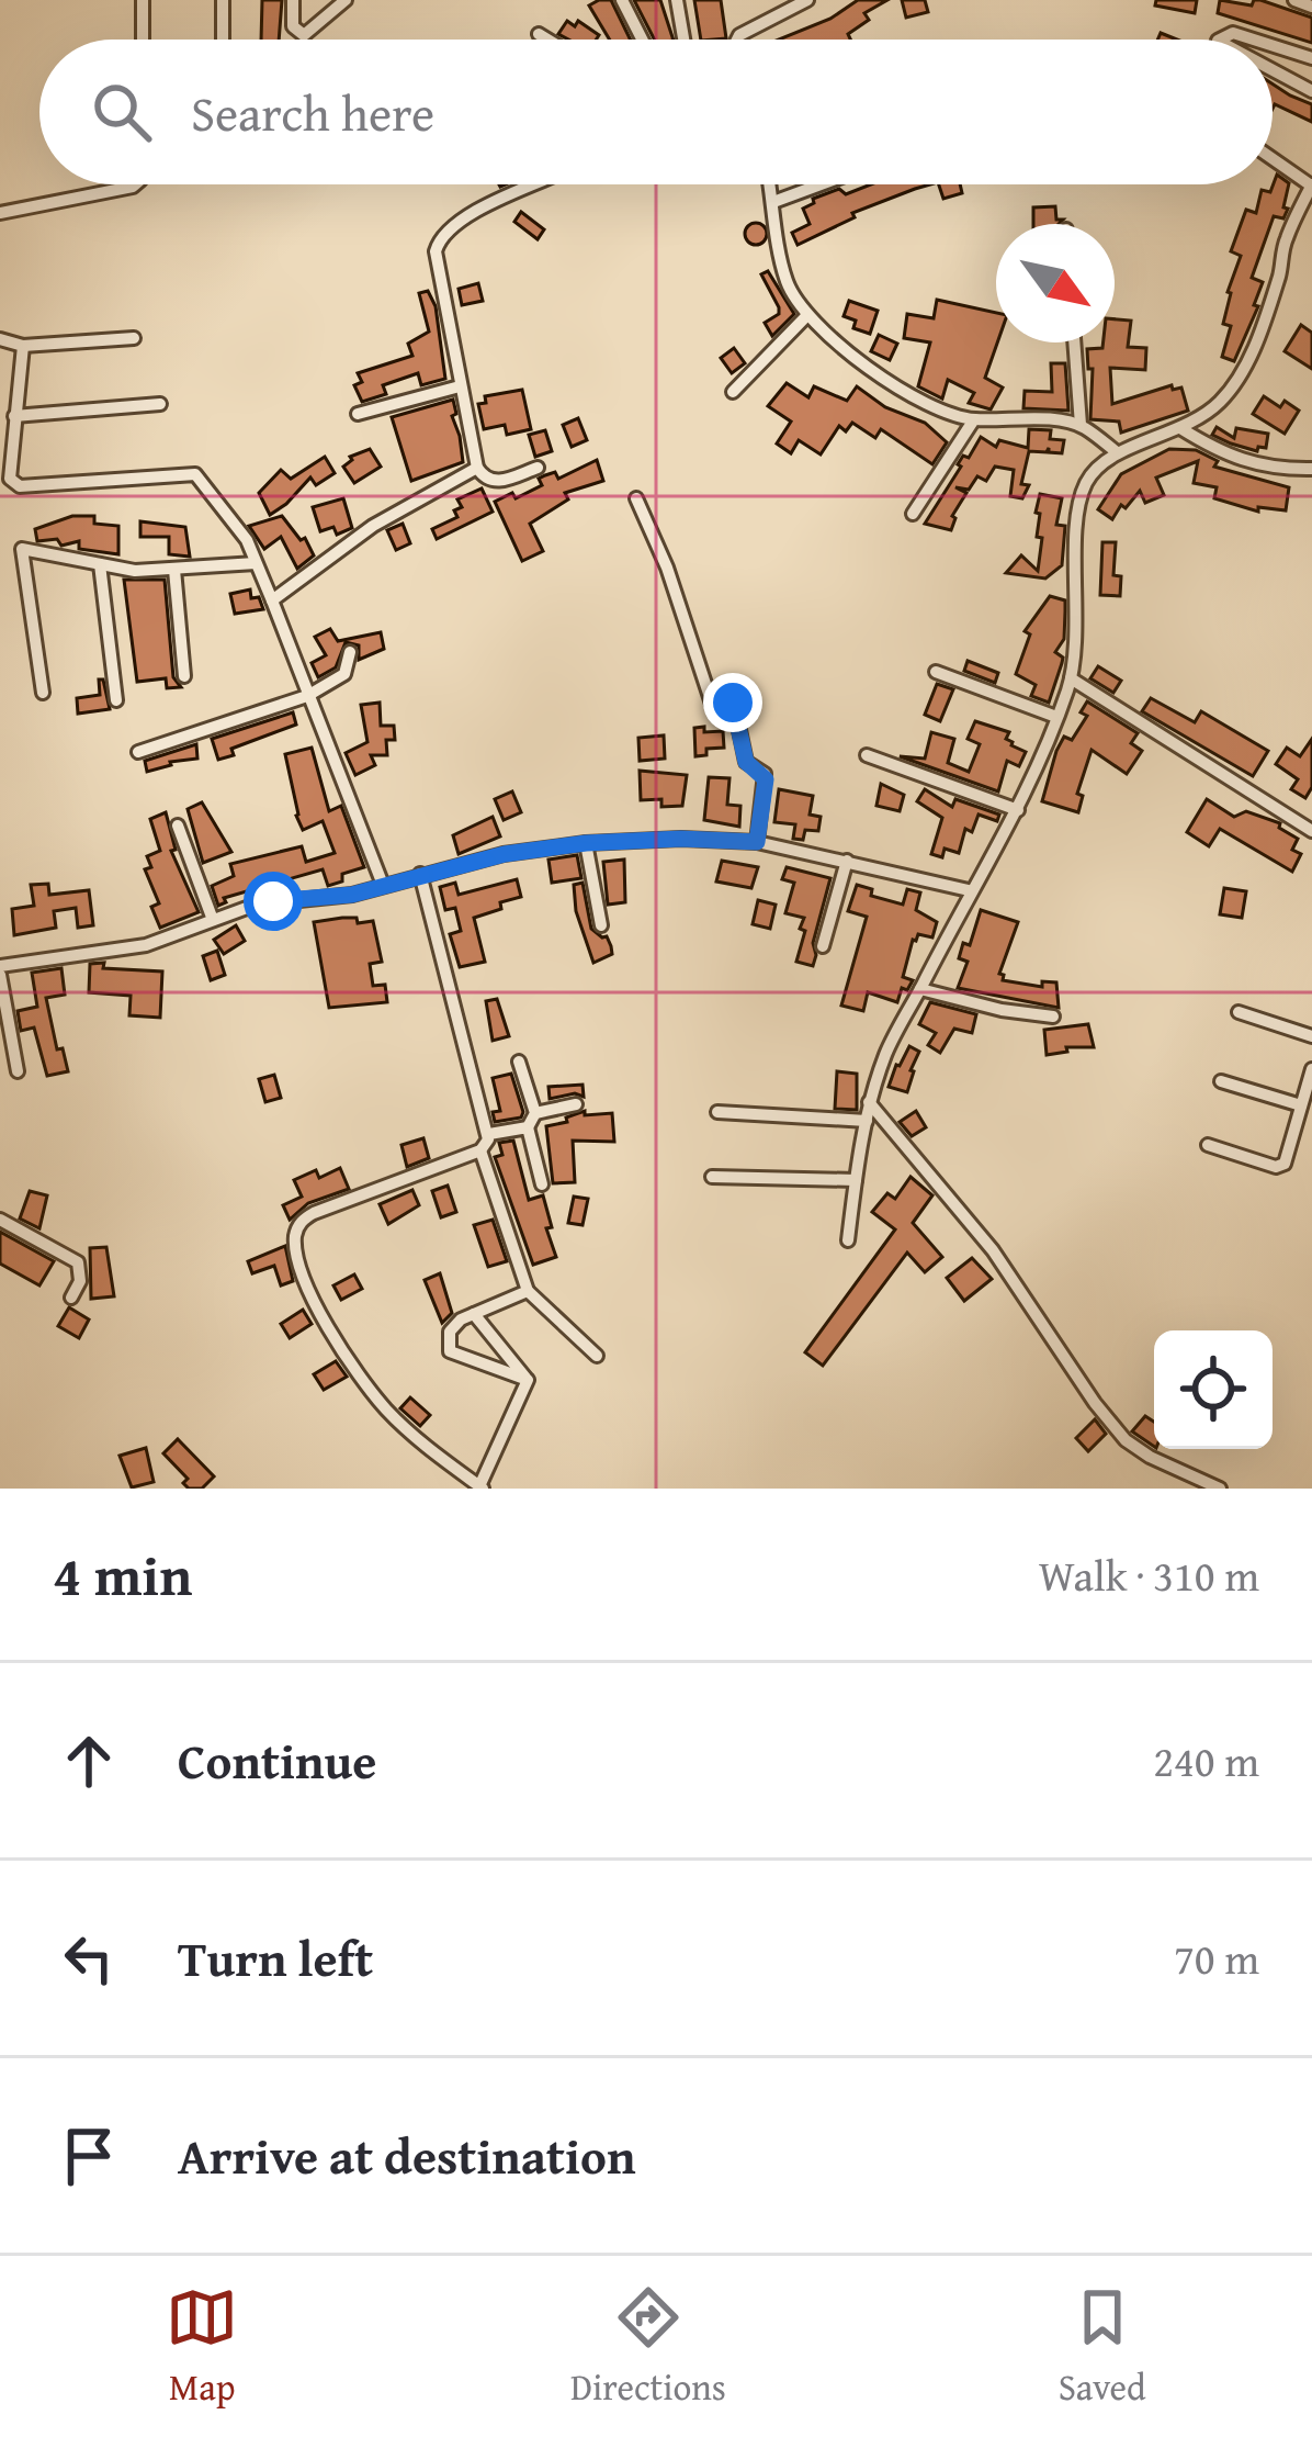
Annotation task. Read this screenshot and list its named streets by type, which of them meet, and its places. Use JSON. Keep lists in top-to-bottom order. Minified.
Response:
{"north":"bottom right","page":{"search":"Search here","heading":["4 min","Walk · 310 m"],"list":[["Continue","240 m"],["Turn left","70 m"],"Arrive at destination"],"nav":["Map","Directions","Saved"]}}
